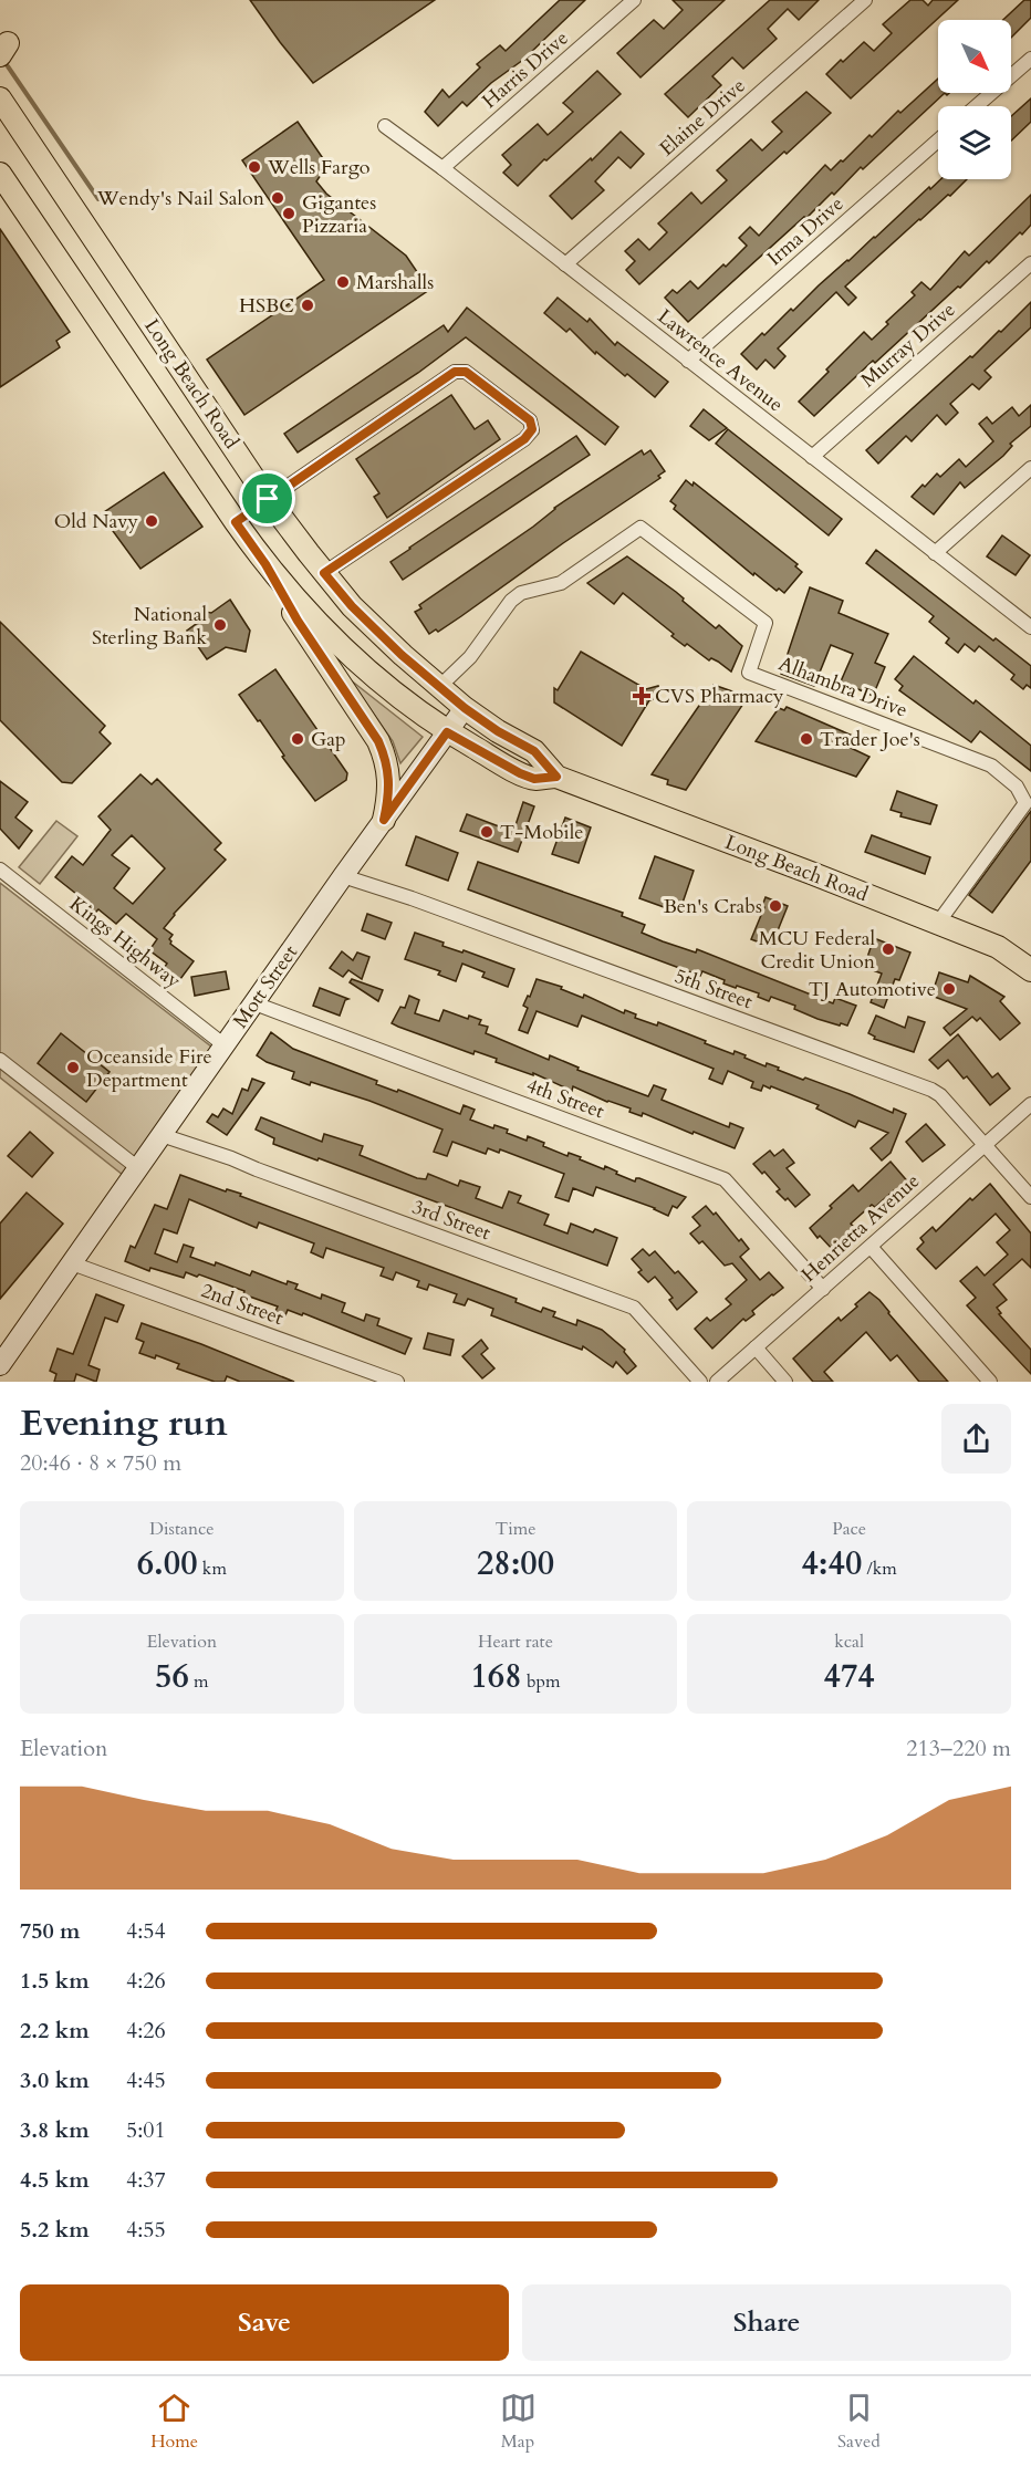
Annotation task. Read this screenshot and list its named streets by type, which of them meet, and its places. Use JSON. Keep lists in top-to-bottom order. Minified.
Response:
{"streets":{"main road":["Long Beach Road","Mott Street"],"street":["Harris Drive","Elaine Drive","Irma Drive","Murray Drive","Lawrence Avenue","Alhambra Drive","Kings Highway","5th Street","4th Street","3rd Street","Henrietta Avenue","2nd Street"]},"crossings":[["Harris Drive","Lawrence Avenue"],["Elaine Drive","Lawrence Avenue"],["Irma Drive","Lawrence Avenue"],["Murray Drive","Lawrence Avenue"],["Long Beach Road","Alhambra Drive"],["Long Beach Road","Mott Street"],["Kings Highway","Mott Street"],["Mott Street","5th Street"],["Mott Street","4th Street"],["Mott Street","3rd Street"],["Mott Street","2nd Street"],["5th Street","Henrietta Avenue"],["4th Street","Henrietta Avenue"]],"places":{"other":["Wells Fargo","Wendy's Nail Salon","Gigantes Pizzaria","Marshalls","HSBC","Old Navy","National Sterling Bank","Gap","Trader Joe's","T-Mobile","Ben's Crabs","MCU Federal Credit Union","TJ Automotive","Oceanside Fire Department"],"health":["CVS Pharmacy"]},"north":"bottom right","page":{"heading":["Evening run","20:46 · 8 × 750 m"],"stats":[["Distance","6.00 km"],["Time","28:00"],["Pace","4:40 /km"],["Elevation","56 m"],["Heart rate","168 bpm"],["kcal","474"]],"chart":["Elevation","213–220 m"],"list":[{"name":"750 m","note":"4:54"},{"name":"1.5 km","note":"4:26"},{"name":"2.2 km","note":"4:26"},{"name":"3.0 km","note":"4:45"},{"name":"3.8 km","note":"5:01"},{"name":"4.5 km","note":"4:37"},{"name":"5.2 km","note":"4:55"}],"buttons":["Save","Share"],"tabs":["Home","Map","Saved"]}}
